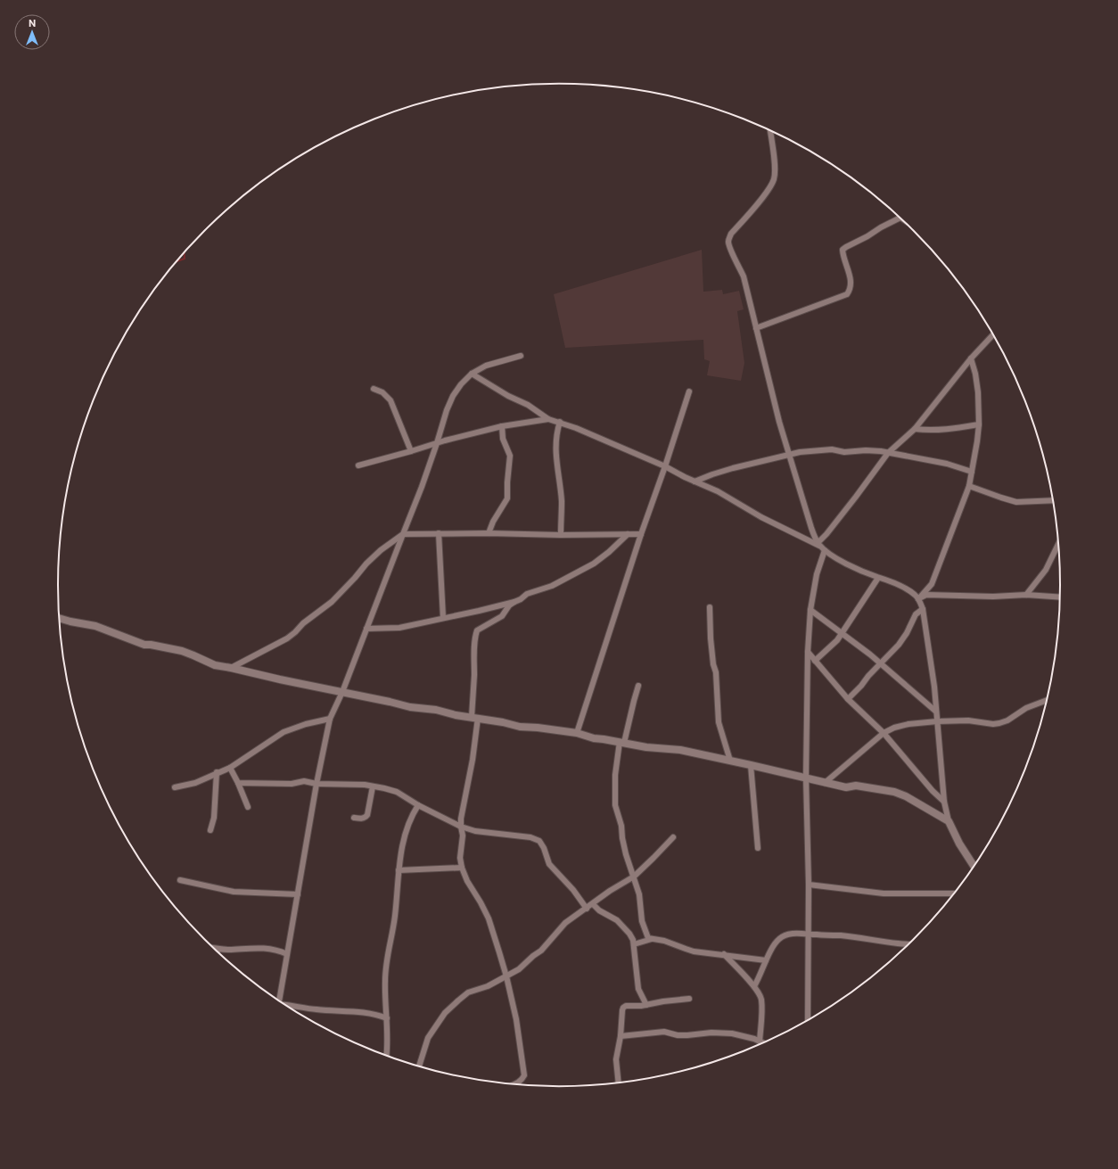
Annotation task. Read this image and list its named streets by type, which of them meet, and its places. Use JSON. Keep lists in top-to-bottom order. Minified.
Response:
{"north":"top"}
